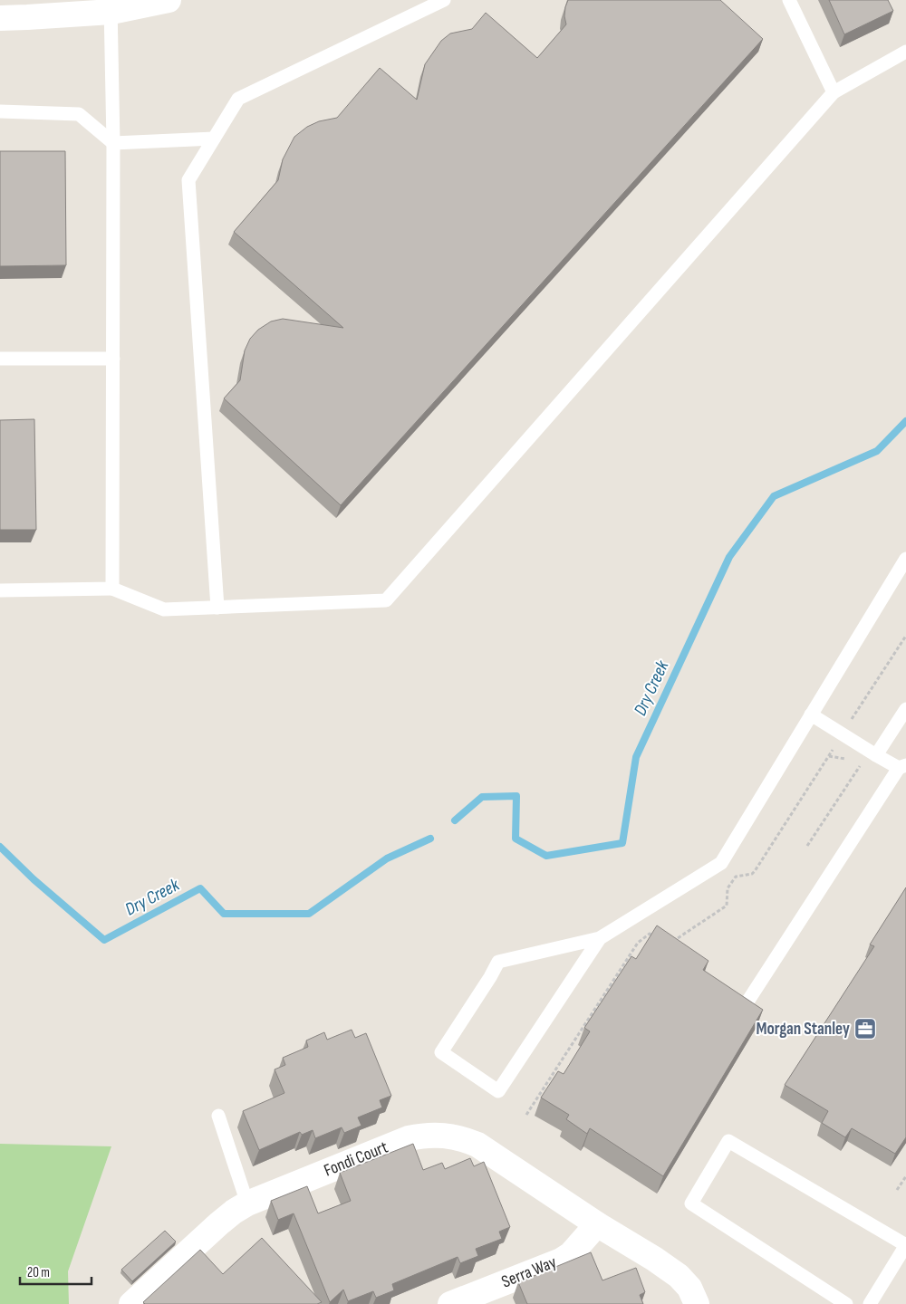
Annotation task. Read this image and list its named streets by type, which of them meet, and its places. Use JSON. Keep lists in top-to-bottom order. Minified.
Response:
{"streets":{"street":["Fondi Court","Serra Way"]},"crossings":[["Fondi Court","Serra Way"]],"water":["Dry Creek"],"places":{"office":["Morgan Stanley"]},"scale_bar":"20 m"}
